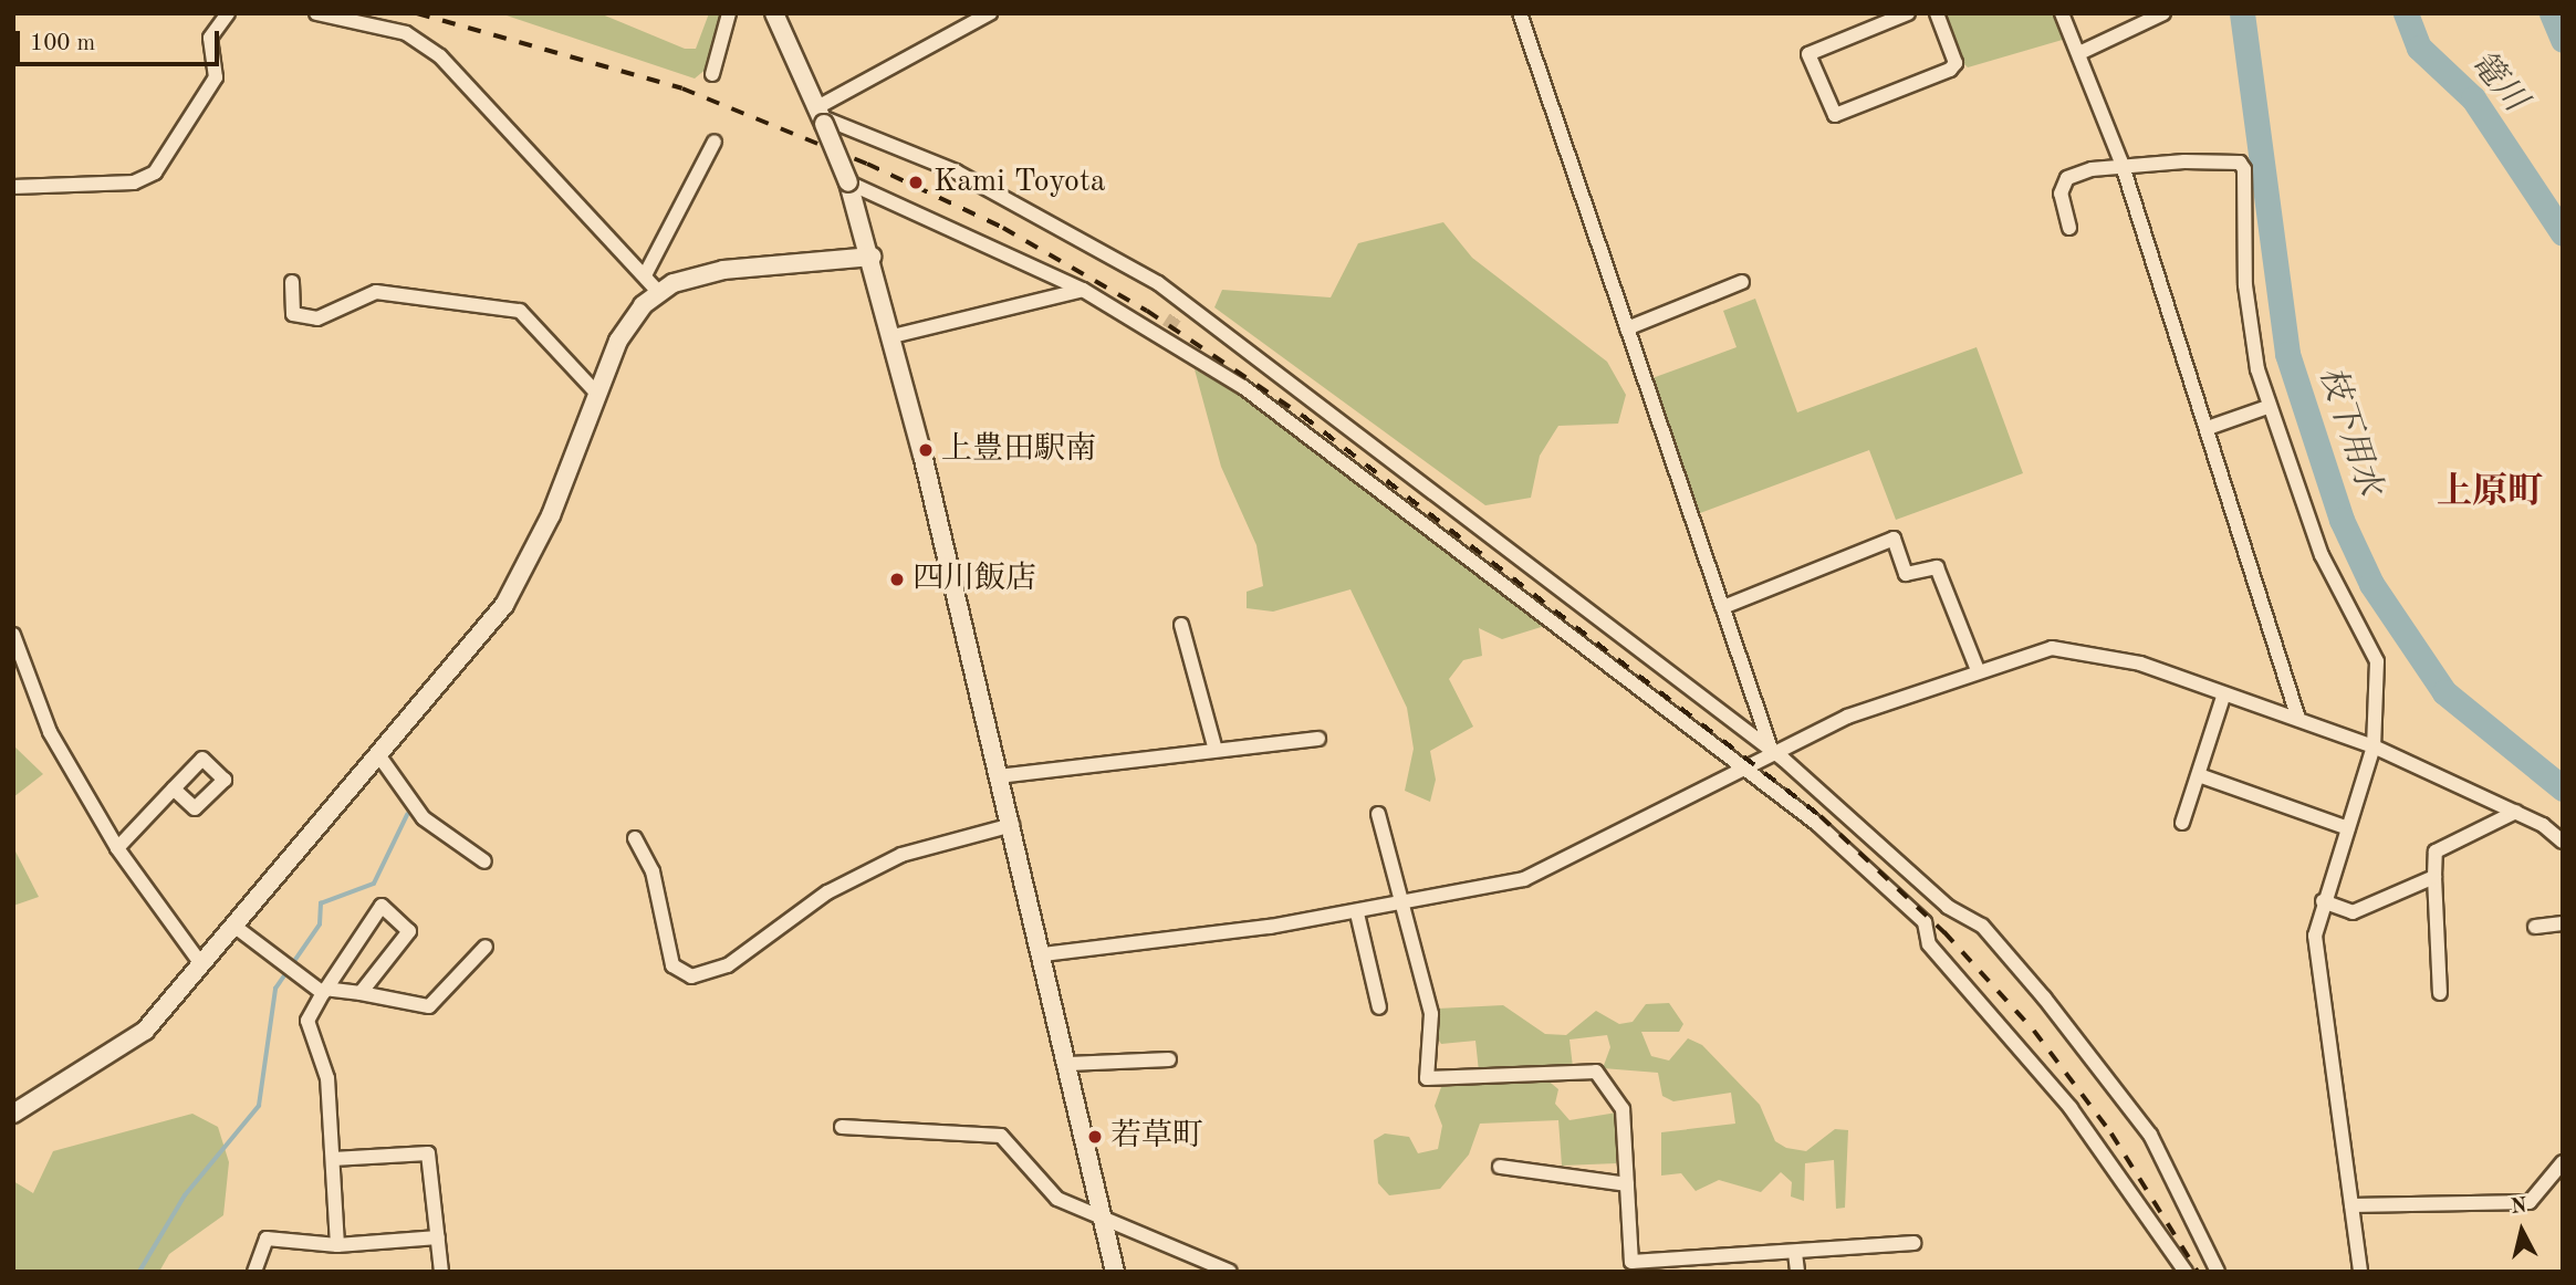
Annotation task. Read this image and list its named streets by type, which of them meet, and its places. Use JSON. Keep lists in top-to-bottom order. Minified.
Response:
{"districts":["上原町"],"water":["篭川","枝下用水"],"places":["Kami Toyota","上豊田駅南","四川飯店","若草町"],"scale_bar":"100 m","north":"top"}
